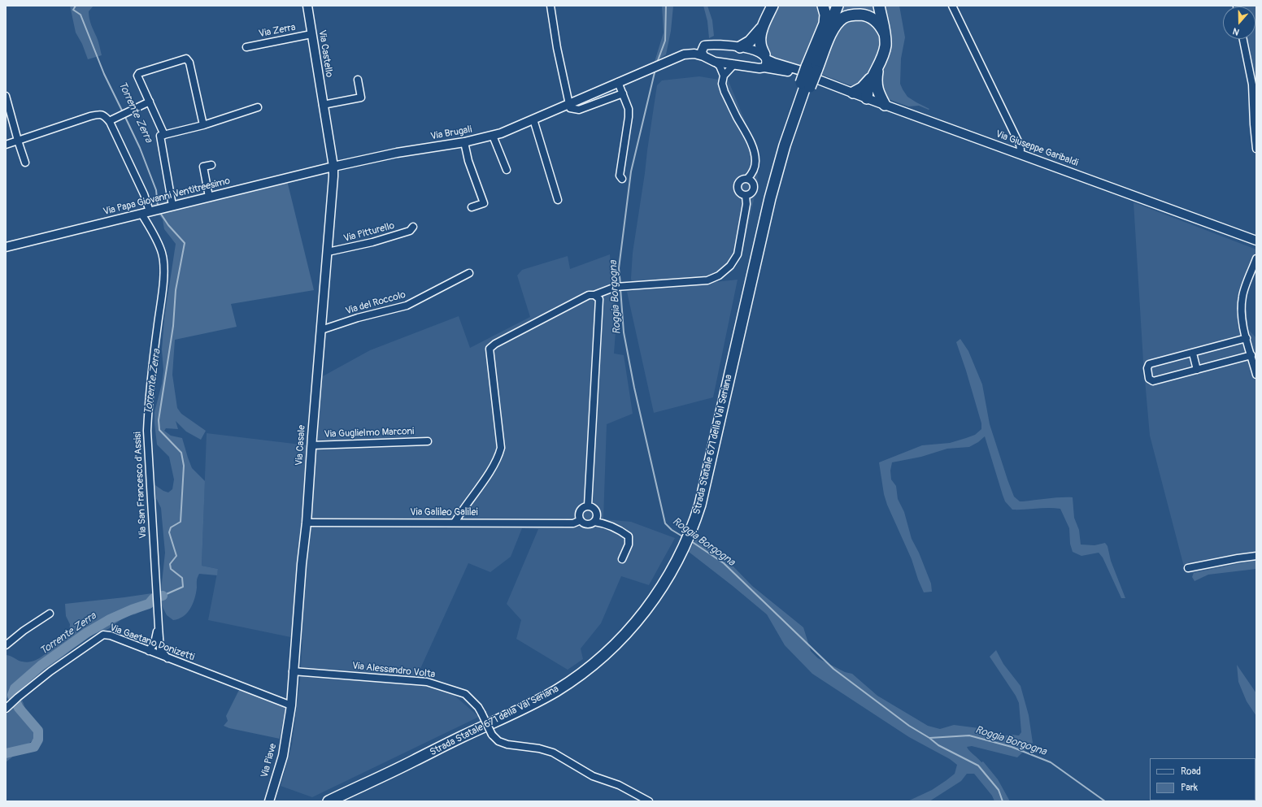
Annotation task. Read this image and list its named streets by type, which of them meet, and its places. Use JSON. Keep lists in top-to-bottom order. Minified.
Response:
{"streets":{"highway":["Strada Statale 671 della Val Seriana"],"street":["Via Zerra","Via Castello","Via Brugali","Via Giuseppe Garibaldi","Via Papa Giovanni Ventitreesimo","Via Pitturello","Via del Roccolo","Via Guglielmo Marconi","Via Casale","Via San Francesco d'Assisi","Via Galileo Galilei","Via Gaetano Donizetti","Via Alessandro Volta","Via Piave"]},"crossings":[["Via Zerra","Via Castello"],["Via Castello","Via Brugali"],["Via Castello","Via Papa Giovanni Ventitreesimo"],["Via Castello","Via Casale"],["Via Brugali","Via Giuseppe Garibaldi"],["Via Brugali","Via Papa Giovanni Ventitreesimo"],["Via Brugali","Via Casale"],["Via Giuseppe Garibaldi","Strada Statale 671 della Val Seriana"],["Via Papa Giovanni Ventitreesimo","Via Casale"],["Via Papa Giovanni Ventitreesimo","Via San Francesco d'Assisi"],["Via Pitturello","Via Casale"],["Via del Roccolo","Via Casale"],["Via Guglielmo Marconi","Via Casale"],["Via Casale","Via Galileo Galilei"],["Via Casale","Via Gaetano Donizetti"],["Via Casale","Via Alessandro Volta"],["Via Casale","Via Piave"],["Via San Francesco d'Assisi","Via Gaetano Donizetti"]],"water":["Torrente Zerra","Roggia Borgogna"],"legend":["Road","Park"],"north":"bottom"}
